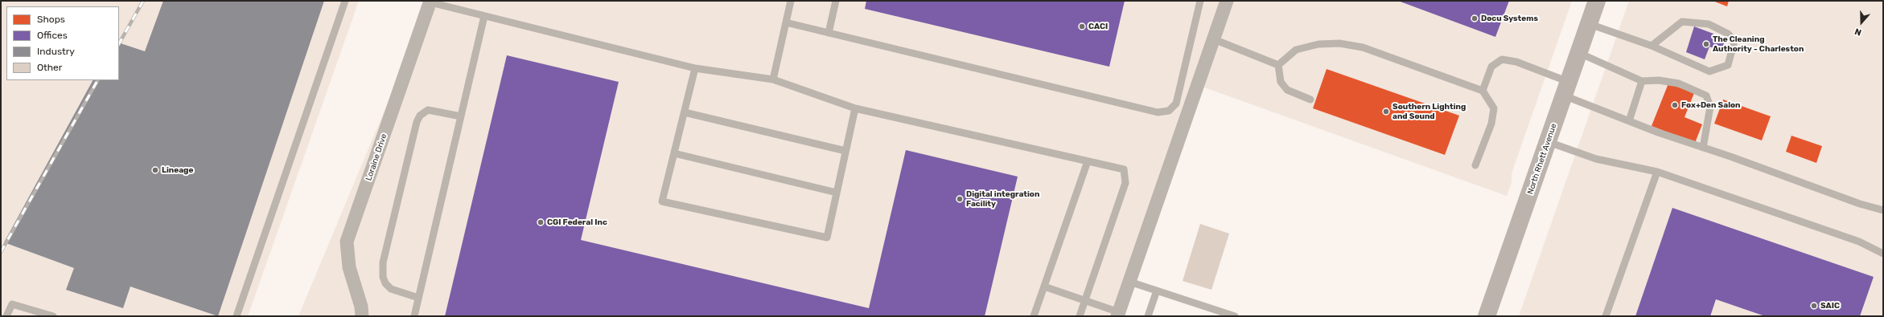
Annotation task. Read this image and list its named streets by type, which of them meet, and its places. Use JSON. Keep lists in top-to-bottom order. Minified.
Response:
{"streets":{"main road":["North Rhett Avenue"],"street":["Loraine Drive"]},"places":["Docu Systems","CACI","The Cleaning Authority - Charleston","Fox+Den Salon","Southern Lighting and Sound","Lineage","Digital integration Facility","CGI Federal Inc","SAIC"],"legend":["Shops","Offices","Industry","Other"],"north":"bottom"}
